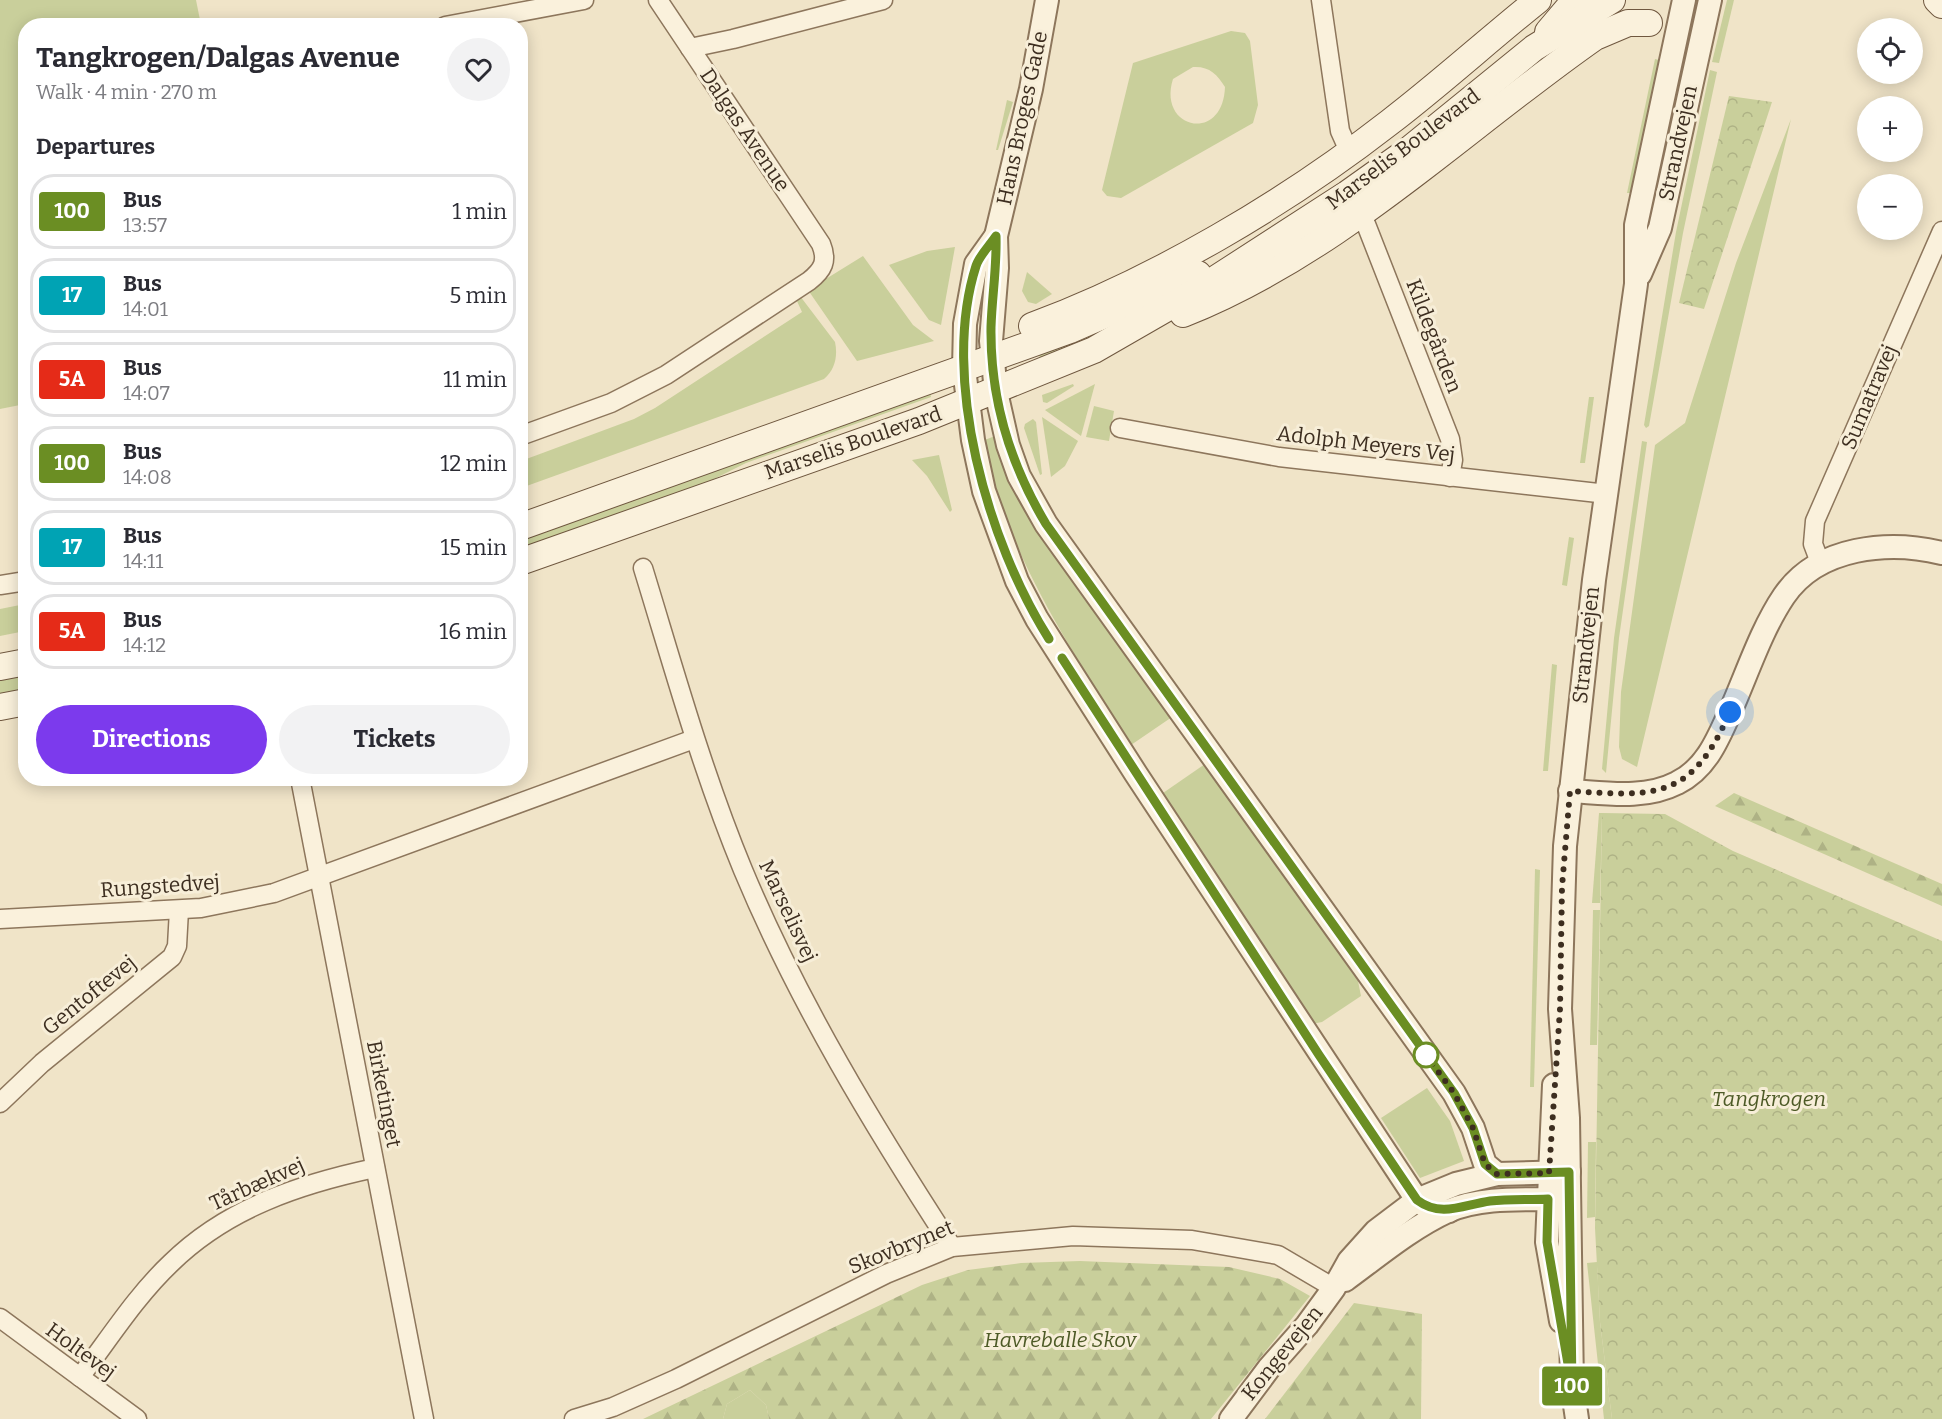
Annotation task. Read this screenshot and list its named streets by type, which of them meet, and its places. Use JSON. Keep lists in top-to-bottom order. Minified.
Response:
{"streets":{"main road":["Marselis Boulevard"],"street":["Hans Broges Gade","Dalgas Avenue","Strandvejen","Kildegården","Sumatravej","Adolph Meyers Vej","Rungstedvej","Marselisvej","Gentoftevej","Birketinget","Tårbækvej","Skovbrynet","Holtevej","Kongevejen"]},"crossings":[["Hans Broges Gade","Marselis Boulevard"],["Strandvejen","Adolph Meyers Vej"],["Kildegården","Adolph Meyers Vej"],["Rungstedvej","Marselisvej"],["Rungstedvej","Gentoftevej"],["Rungstedvej","Birketinget"],["Marselisvej","Skovbrynet"],["Birketinget","Tårbækvej"],["Tårbækvej","Holtevej"],["Skovbrynet","Kongevejen"]],"parks":["Tangkrogen","Havreballe Skov"],"lines":["bus line 100"],"page":{"on_map":"100","map_buttons":["+","−"],"heading":[["Tangkrogen/Dalgas Avenue","Walk · 4 min · 270 m"],"Departures"],"list":[{"mark":"100","name":"Bus","note":"13:57","value":"1 min"},{"mark":"17","name":"Bus","note":"14:01","value":"5 min"},{"mark":"5A","name":"Bus","note":"14:07","value":"11 min"},{"mark":"100","name":"Bus","note":"14:08","value":"12 min"},{"mark":"17","name":"Bus","note":"14:11","value":"15 min"},{"mark":"5A","name":"Bus","note":"14:12","value":"16 min"}],"buttons":["Directions","Tickets"]}}
